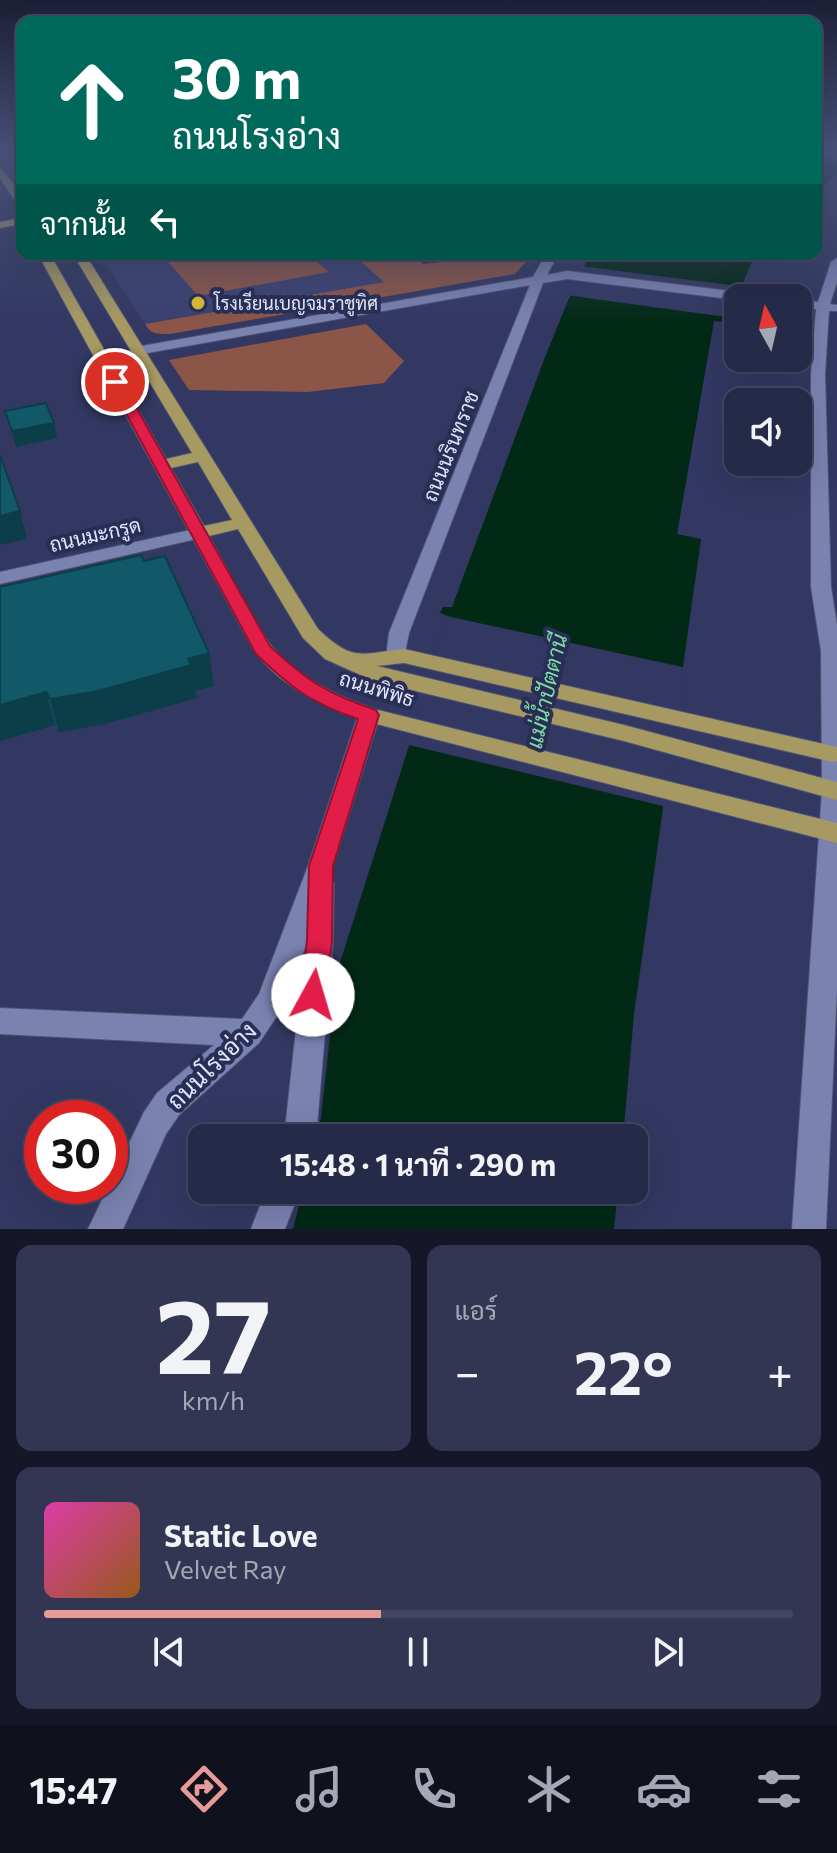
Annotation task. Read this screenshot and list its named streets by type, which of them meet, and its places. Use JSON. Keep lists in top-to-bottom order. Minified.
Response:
{"streets":{"main road":["ถนนพิพิธ"],"street":["ถนนนรินทราช","ถนนมะกรูด","ถนนโรงอ่าง"]},"crossings":[["ถนนนรินทราช","ถนนพิพิธ"],["ถนนมะกรูด","ถนนพิพิธ"],["ถนนพิพิธ","ถนนโรงอ่าง"]],"water":["แม่น้ำปัตตานี"],"places":["โรงเรียนเบญจมราชูทิศ"],"north":"top","page":{"turn":["30 m","ถนนโรงอ่าง"],"then":"จากนั้น","limit":"30","trip":"15:48 · 1 นาที · 290 m","tile":[["27","km/h"],"แอร์"],"heat":["−","22°","+"],"song":["Static Love","Velvet Ray"],"tabs":"15:47"}}
